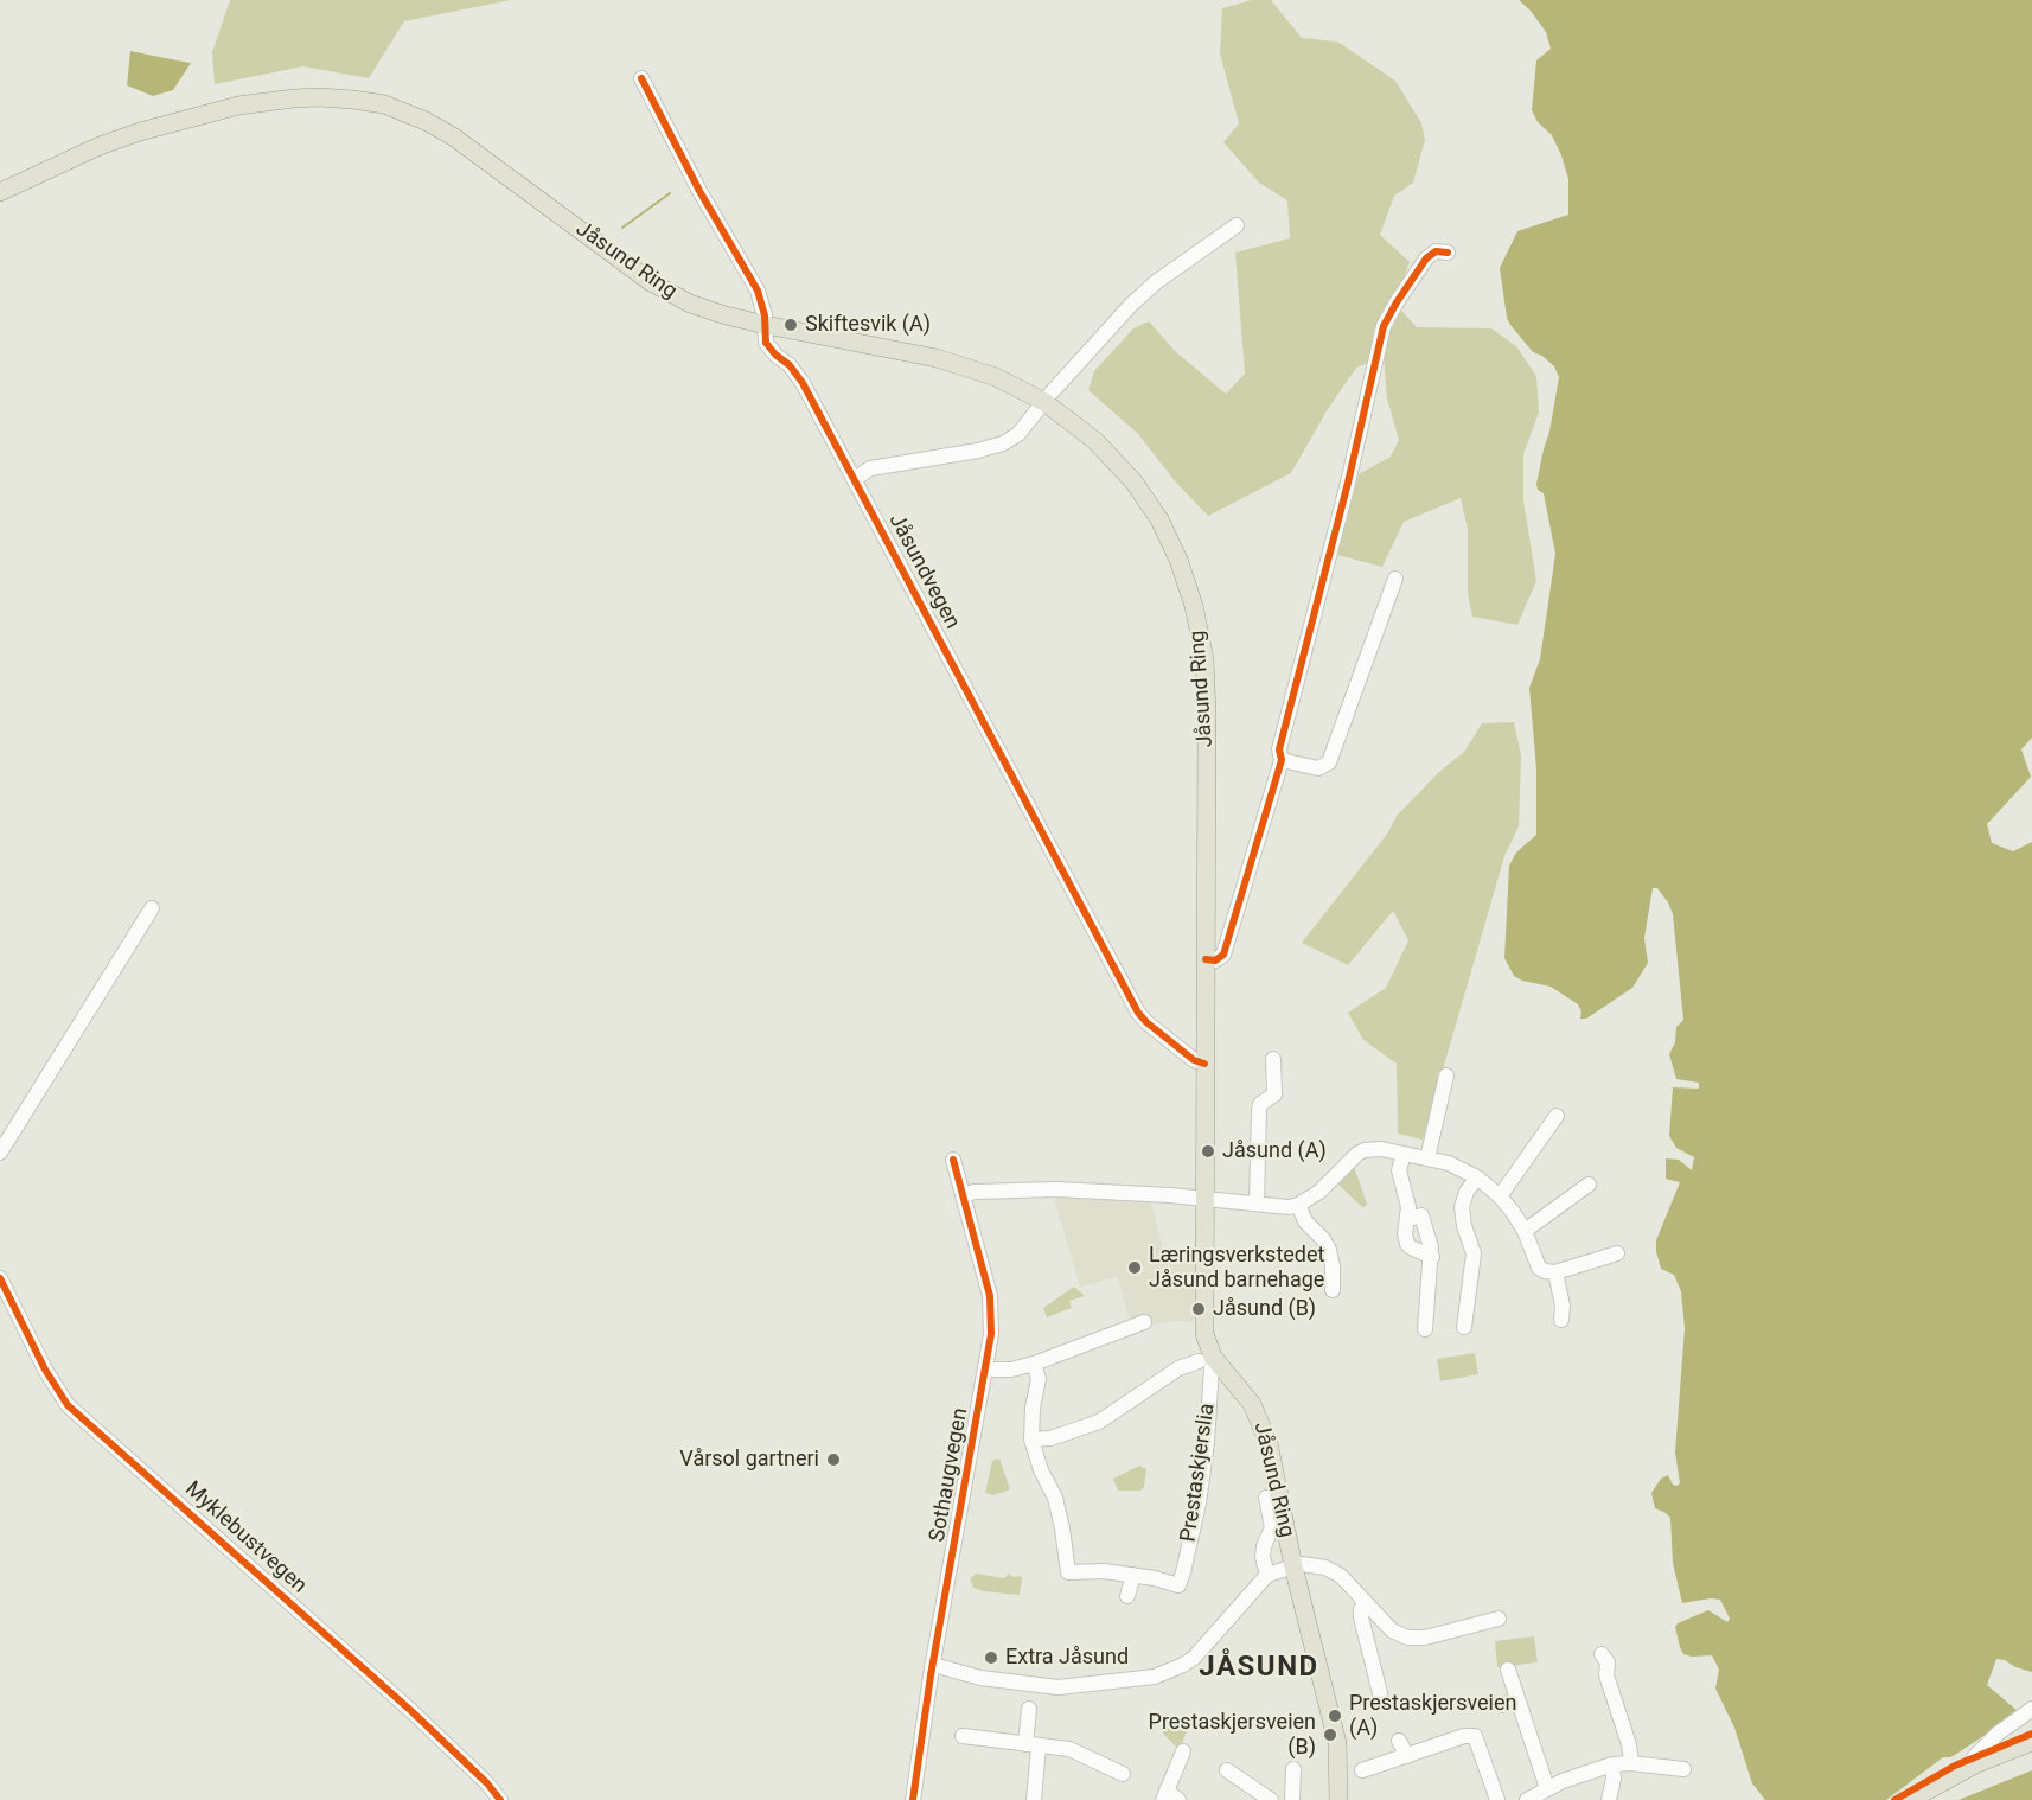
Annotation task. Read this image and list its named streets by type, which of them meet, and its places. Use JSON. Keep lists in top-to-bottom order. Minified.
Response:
{"streets":{"main road":["Jåsund Ring"],"street":["Jåsundvegen","Prestaskjerslia","Sothaugvegen","Myklebustvegen"]},"crossings":[["Jåsund Ring","Jåsundvegen"],["Jåsund Ring","Prestaskjerslia"]],"districts":["JÅSUND"],"places":["Skiftesvik (A)","Jåsund (A)","Læringsverkstedet Jåsund barnehage","Jåsund (B)","Vårsol gartneri","Extra Jåsund","Prestaskjersveien (A)","Prestaskjersveien (B)"]}
